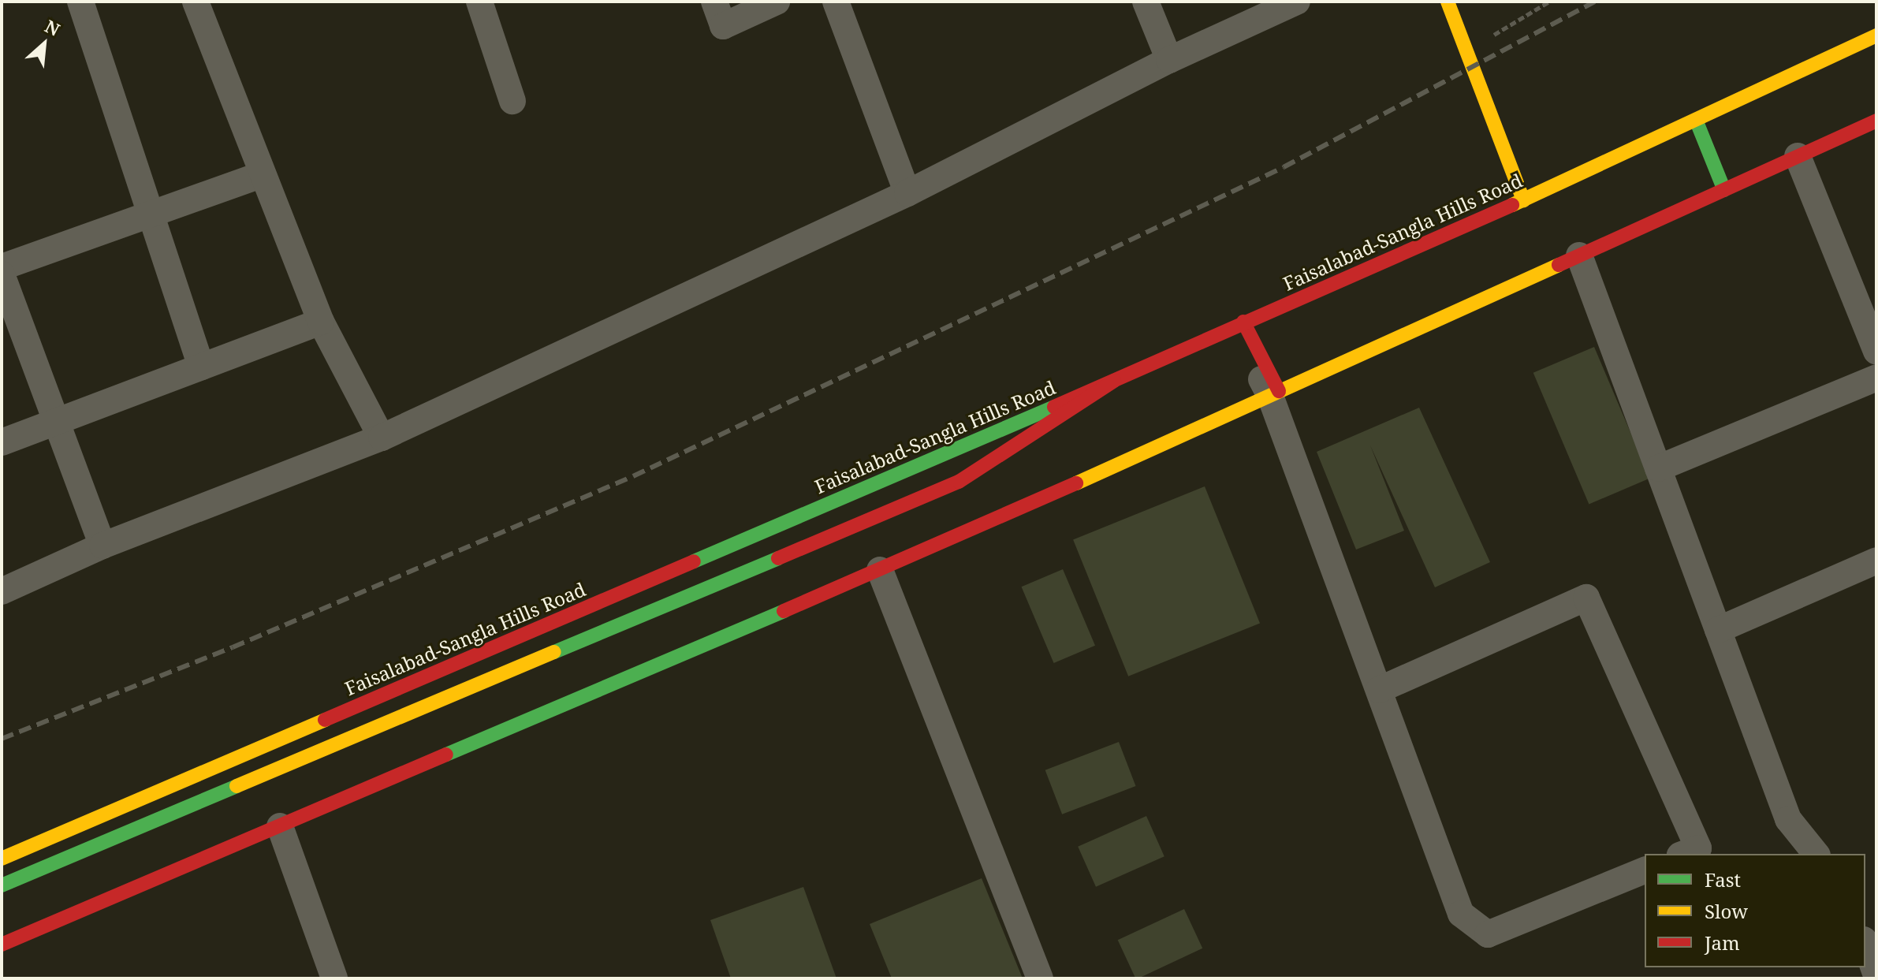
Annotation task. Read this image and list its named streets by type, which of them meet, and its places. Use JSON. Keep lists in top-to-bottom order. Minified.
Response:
{"streets":{"main road":["Faisalabad-Sangla Hills Road"]},"legend":["Fast","Slow","Jam"],"north":"top right"}
